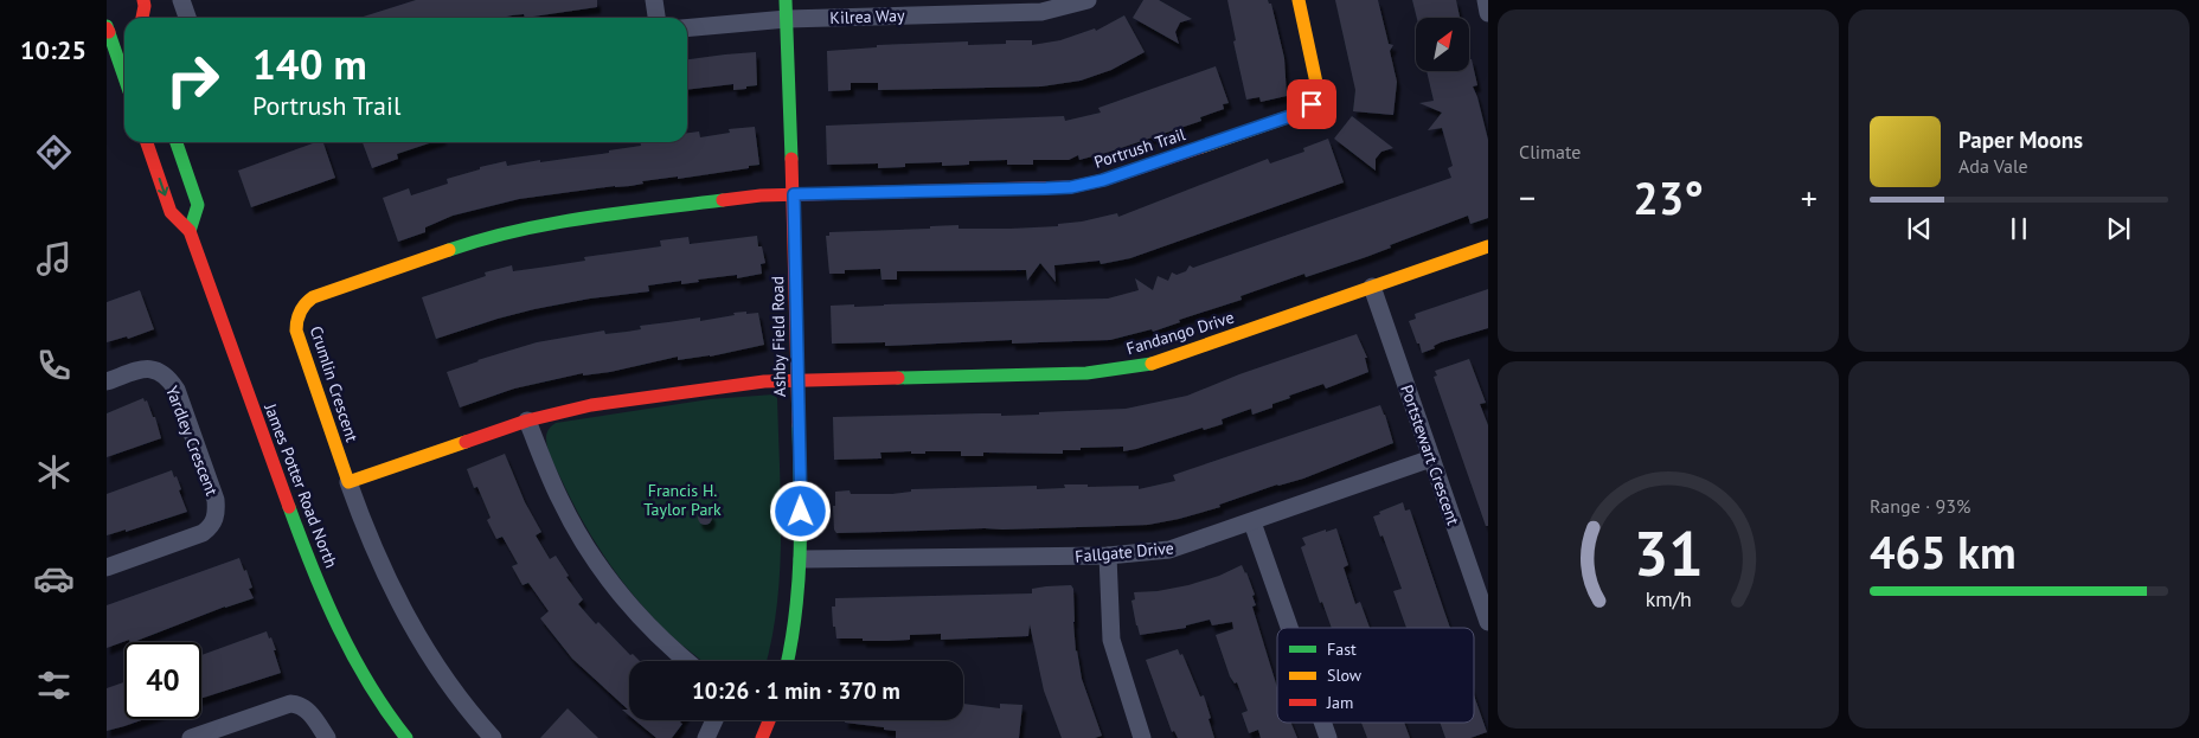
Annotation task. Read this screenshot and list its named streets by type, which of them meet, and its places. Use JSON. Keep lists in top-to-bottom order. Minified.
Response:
{"streets":{"street":["Kilrea Way","Portrush Trail","Fandango Drive","Ashby Field Road","Crumlin Crescent","Yardley Crescent","Portstewart Crescent","James Potter Road North","Fallgate Drive"]},"crossings":[["Kilrea Way","Ashby Field Road"],["Portrush Trail","Ashby Field Road"],["Portrush Trail","Crumlin Crescent"],["Fandango Drive","Ashby Field Road"],["Fandango Drive","Portstewart Crescent"],["Ashby Field Road","Crumlin Crescent"],["Ashby Field Road","Fallgate Drive"],["Portstewart Crescent","Fallgate Drive"]],"parks":["Francis H. Taylor Park"],"legend":["Fast","Slow","Jam"],"north":"top right","page":{"tabs":"10:25","tile":["Climate",["Range · 93%","465 km"]],"turn":["140 m","Portrush Trail"],"song":["Paper Moons","Ada Vale"],"heat":["−","23°","+"],"limit":"40","trip":"10:26 · 1 min · 370 m","gauge":["31","km/h"]}}
